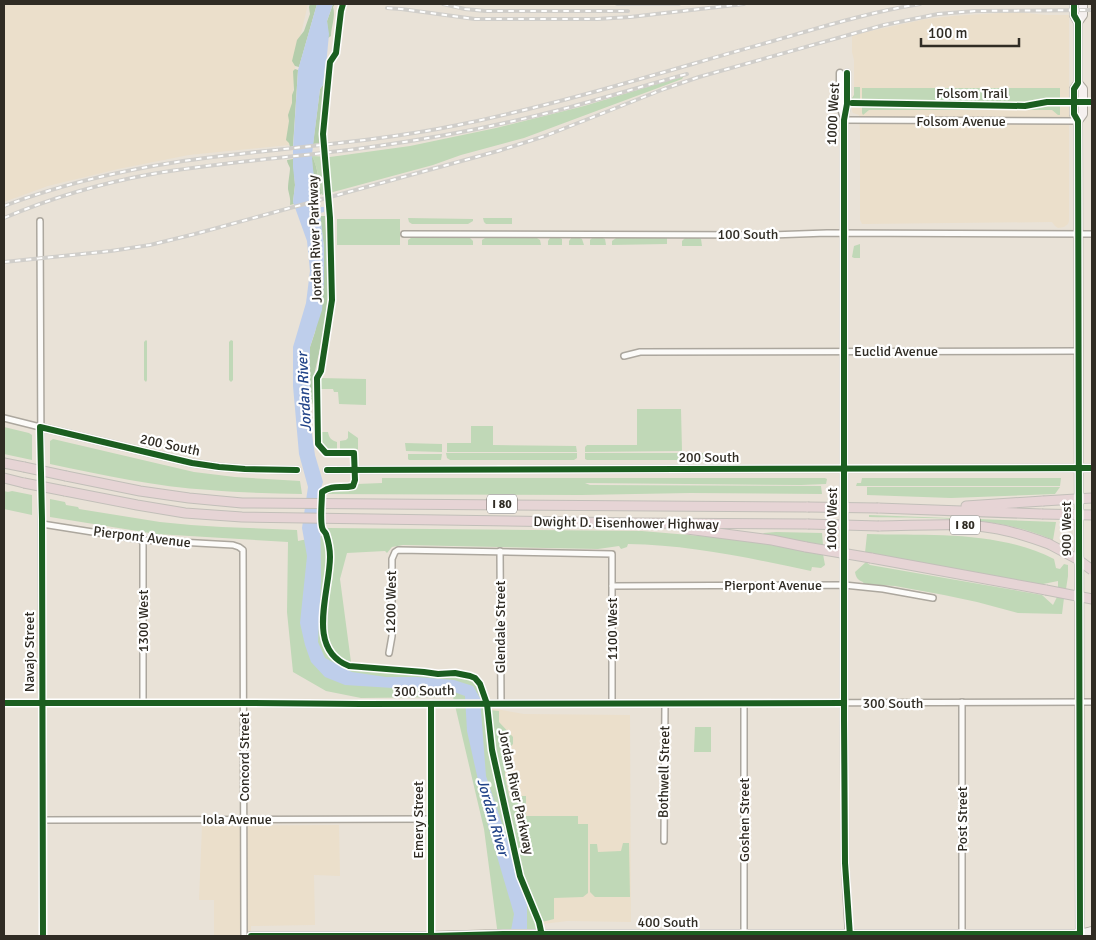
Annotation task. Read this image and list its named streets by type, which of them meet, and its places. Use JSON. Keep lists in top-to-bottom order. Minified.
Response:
{"streets":{"highway":["I 80","Dwight D. Eisenhower Highway"],"main road":["900 West","400 South"],"street":["1000 West","Folsom Avenue","100 South","Euclid Avenue","200 South","Pierpont Avenue","1200 West","1300 West","Glendale Street","1100 West","Navajo Street","300 South","Concord Street","Bothwell Street","Iola Avenue","Post Street","Emery Street","Goshen Street"],"cycle path":["Folsom Trail","Jordan River Parkway"]},"crossings":[["1000 West","Folsom Avenue"],["1000 West","100 South"],["1000 West","Euclid Avenue"],["1000 West","200 South"],["1000 West","Pierpont Avenue"],["1000 West","300 South"],["1000 West","400 South"],["Folsom Avenue","900 West"],["100 South","900 West"],["Euclid Avenue","900 West"],["200 South","900 West"],["200 South","Navajo Street"],["900 West","300 South"],["900 West","400 South"],["Pierpont Avenue","1300 West"],["Pierpont Avenue","1100 West"],["Pierpont Avenue","Navajo Street"],["Pierpont Avenue","Concord Street"],["1200 West","Glendale Street"],["1200 West","1100 West"],["1300 West","300 South"],["Glendale Street","1100 West"],["Glendale Street","300 South"],["1100 West","300 South"],["Navajo Street","300 South"],["Navajo Street","Iola Avenue"],["300 South","Concord Street"],["300 South","Bothwell Street"],["300 South","Post Street"],["300 South","Emery Street"],["300 South","Goshen Street"],["Concord Street","Iola Avenue"],["Iola Avenue","Emery Street"],["Post Street","400 South"],["Emery Street","400 South"],["Goshen Street","400 South"]],"water":["Jordan River"],"scale_bar":"100 m"}
